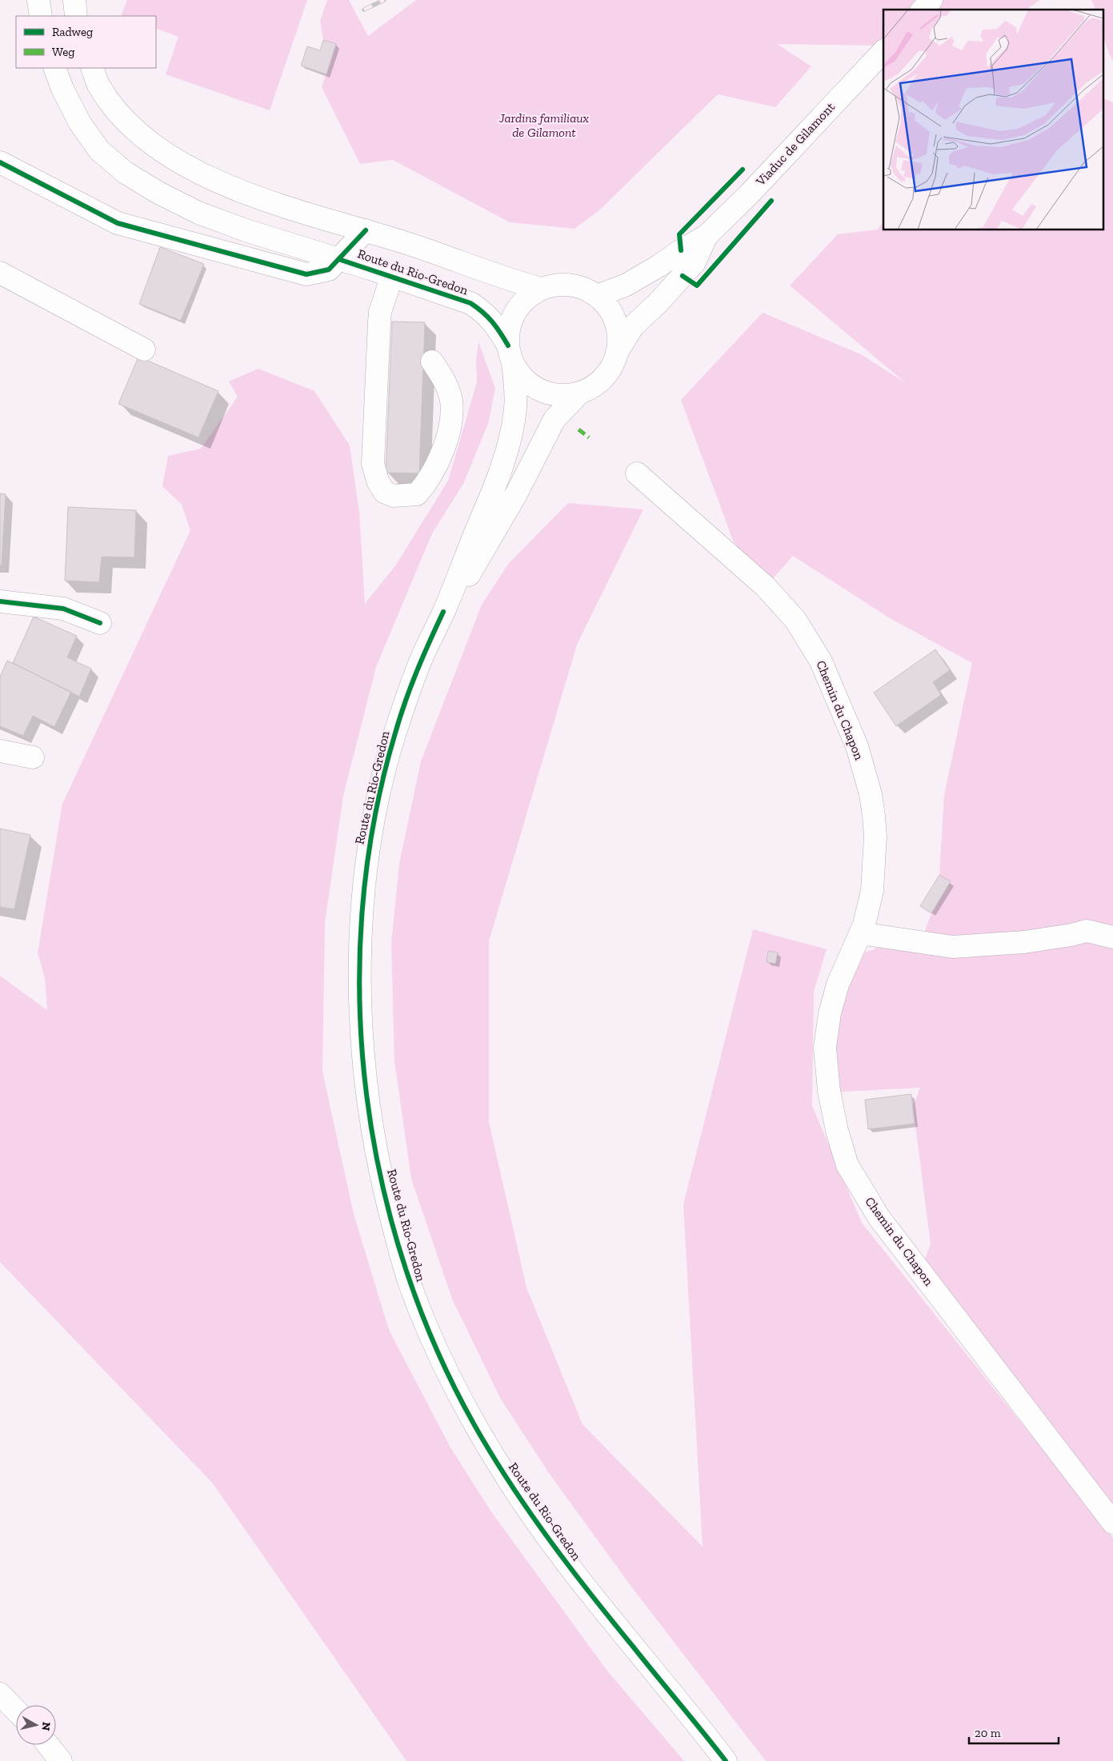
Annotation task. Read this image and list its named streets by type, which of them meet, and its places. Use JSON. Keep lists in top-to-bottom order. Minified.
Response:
{"streets":{"main road":["Viaduc de Gilamont","Route du Rio-Gredon","Chemin du Chapon"]},"crossings":[["Viaduc de Gilamont","Route du Rio-Gredon"]],"parks":["Jardins familiaux de Gilamont"],"legend":["Radweg","Weg"],"scale_bar":"20 m","north":"right"}
